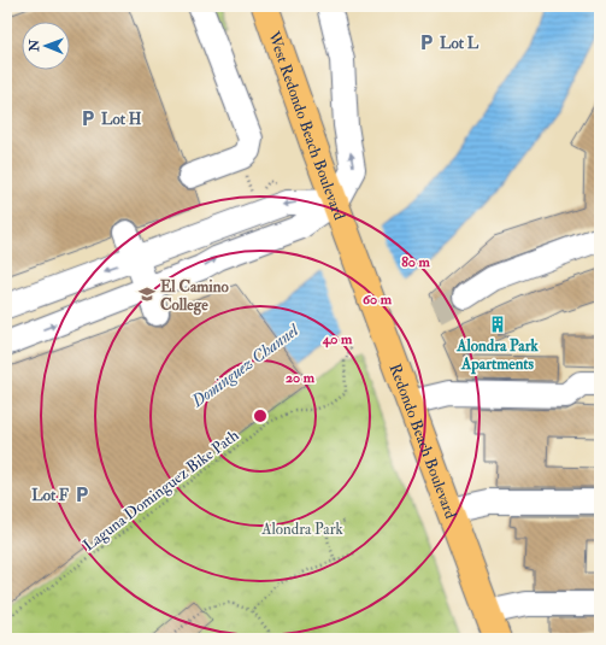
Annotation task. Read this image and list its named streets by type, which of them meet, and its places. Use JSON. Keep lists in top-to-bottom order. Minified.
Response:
{"streets":{"main road":["West Redondo Beach Boulevard","Redondo Beach Boulevard"],"path":["Laguna Dominguez Bike Path"]},"crossings":[["West Redondo Beach Boulevard","Redondo Beach Boulevard"]],"water":["Dominguez Channel"],"parks":["Alondra Park"],"places":{"parking":["Lot L","Lot H","Lot F"],"school or university":["El Camino College"],"building":["Alondra Park Apartments"]},"north":"left","rings":["80 m","60 m","40 m","20 m"]}
